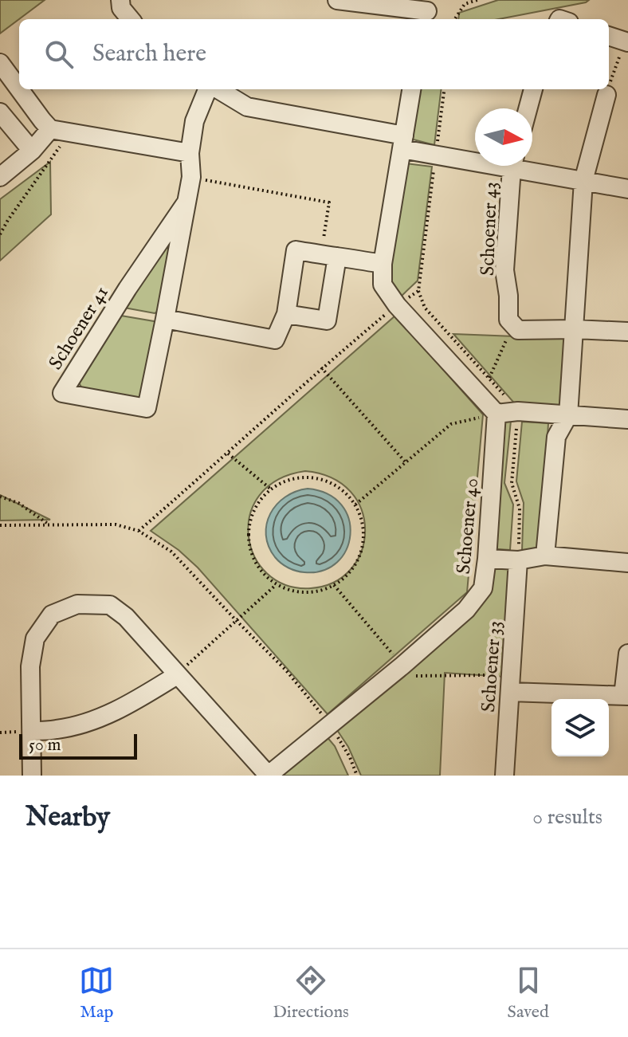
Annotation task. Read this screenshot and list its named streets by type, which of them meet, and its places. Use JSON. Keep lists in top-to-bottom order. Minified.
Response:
{"streets":{"street":["Schoener 43","Schoener 41","Schoener 40","Schoener 33"]},"scale_bar":"50 m","north":"right","page":{"search":"Search here","scale":"50 m","heading":["Nearby","0 results"],"nav":["Map","Directions","Saved"]}}
